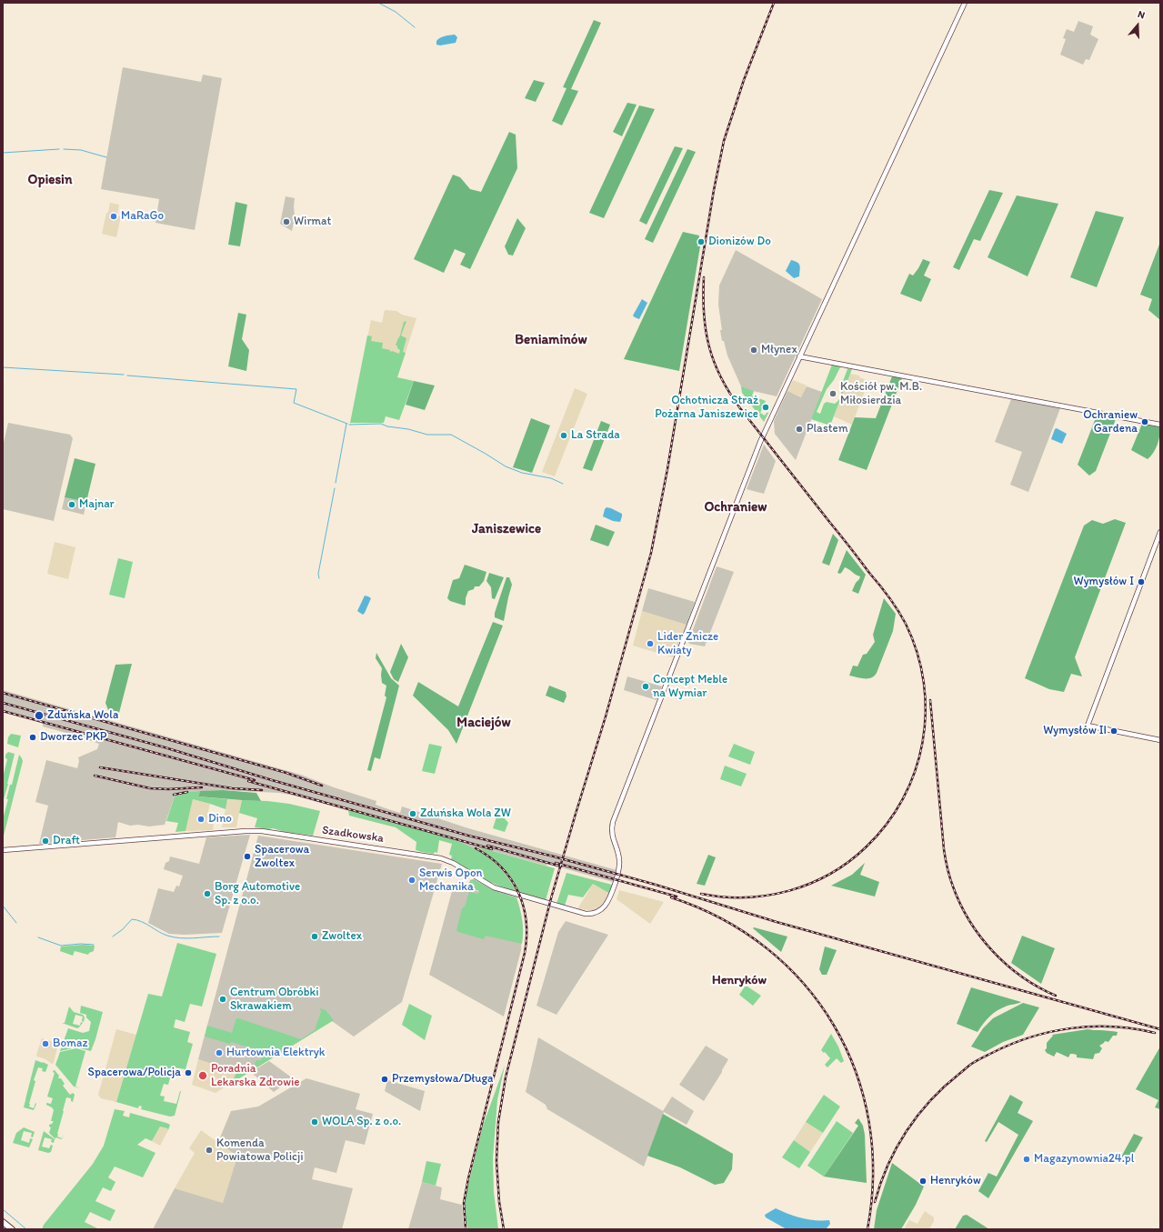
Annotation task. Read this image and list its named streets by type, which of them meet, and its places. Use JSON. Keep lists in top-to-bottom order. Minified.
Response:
{"streets":{"street":["Szadkowska"]},"districts":["Opiesin","Beniaminów","Ochraniew","Janiszewice","Maciejów","Henryków"],"places":["MaRaGo","Wirmat","Dionizów Do","Młynex","Kościół pw. M.B. Miłosierdzia","Ochotnicza Straż Pożarna Janiszewice","Ochraniew Gardena","Plastem","La Strada","Majnar","Wymysłów I","Lider Znicze Kwiaty","Concept Meble na Wymiar","Zduńska Wola","Wymysłów II","Dworzec PKP","Zduńska Wola ZW","Dino","Draft","Spacerowa Zwoltex","Serwis Opon Mechanika","Borg Automotive Sp. z o.o.","Zwoltex","Centrum Obróbki Skrawakiem","Bomaz","Hurtownia Elektryk","Spacerowa/Policja","Poradnia Lekarska Zdrowie","Przemysłowa/Długa","WOLA Sp. z o.o.","Komenda Powiatowa Policji","Magazynownia24.pl","Henryków"],"north":"top"}
